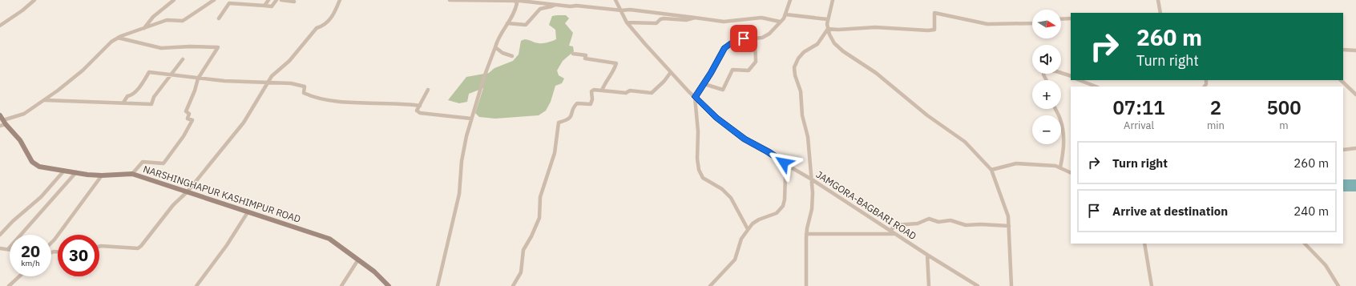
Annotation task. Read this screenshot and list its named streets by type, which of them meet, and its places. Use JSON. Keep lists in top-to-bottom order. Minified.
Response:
{"streets":{"street":["NARSHINGHAPUR KASHIMPUR ROAD","JAMGORA-BAGBARI ROAD"]},"north":"right","page":{"map_buttons":["+","−"],"turn":["260 m","Turn right"],"eta":["07:11","Arrival","2","min","500","m"],"list":[{"name":"Turn right","value":"260 m"},{"name":"Arrive at destination","value":"240 m"}],"speed":"20 km/h","limit":"30"}}
